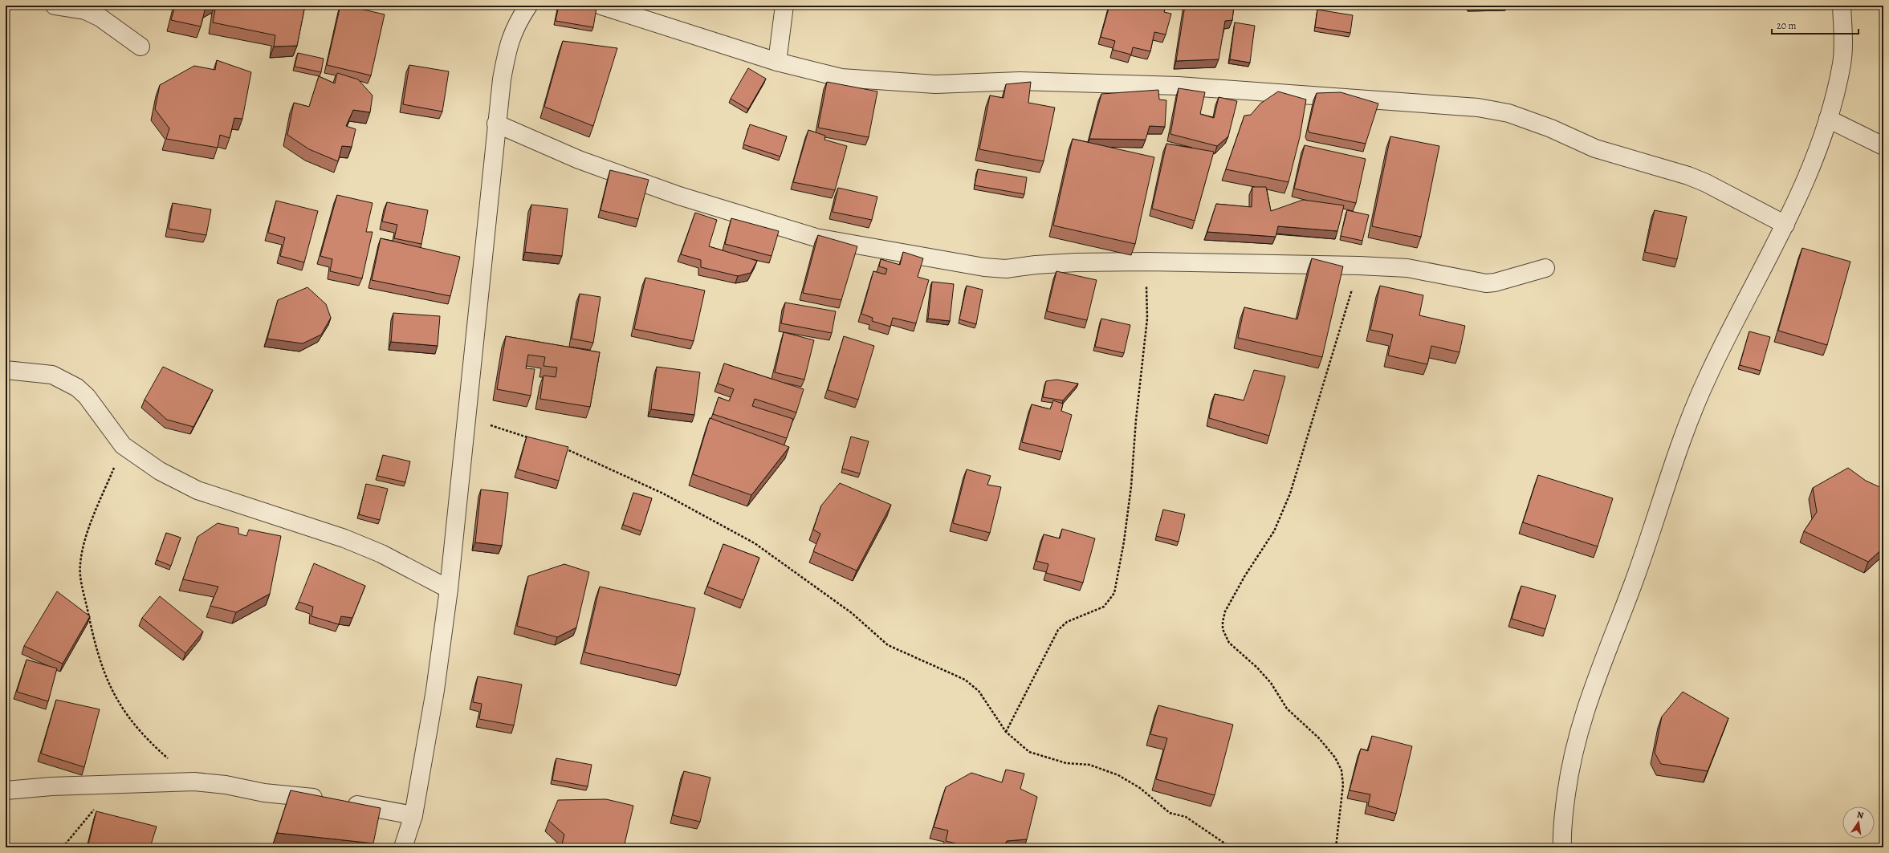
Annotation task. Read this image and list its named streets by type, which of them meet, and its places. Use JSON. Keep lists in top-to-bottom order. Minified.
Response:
{"scale_bar":"20 m","north":"top"}
